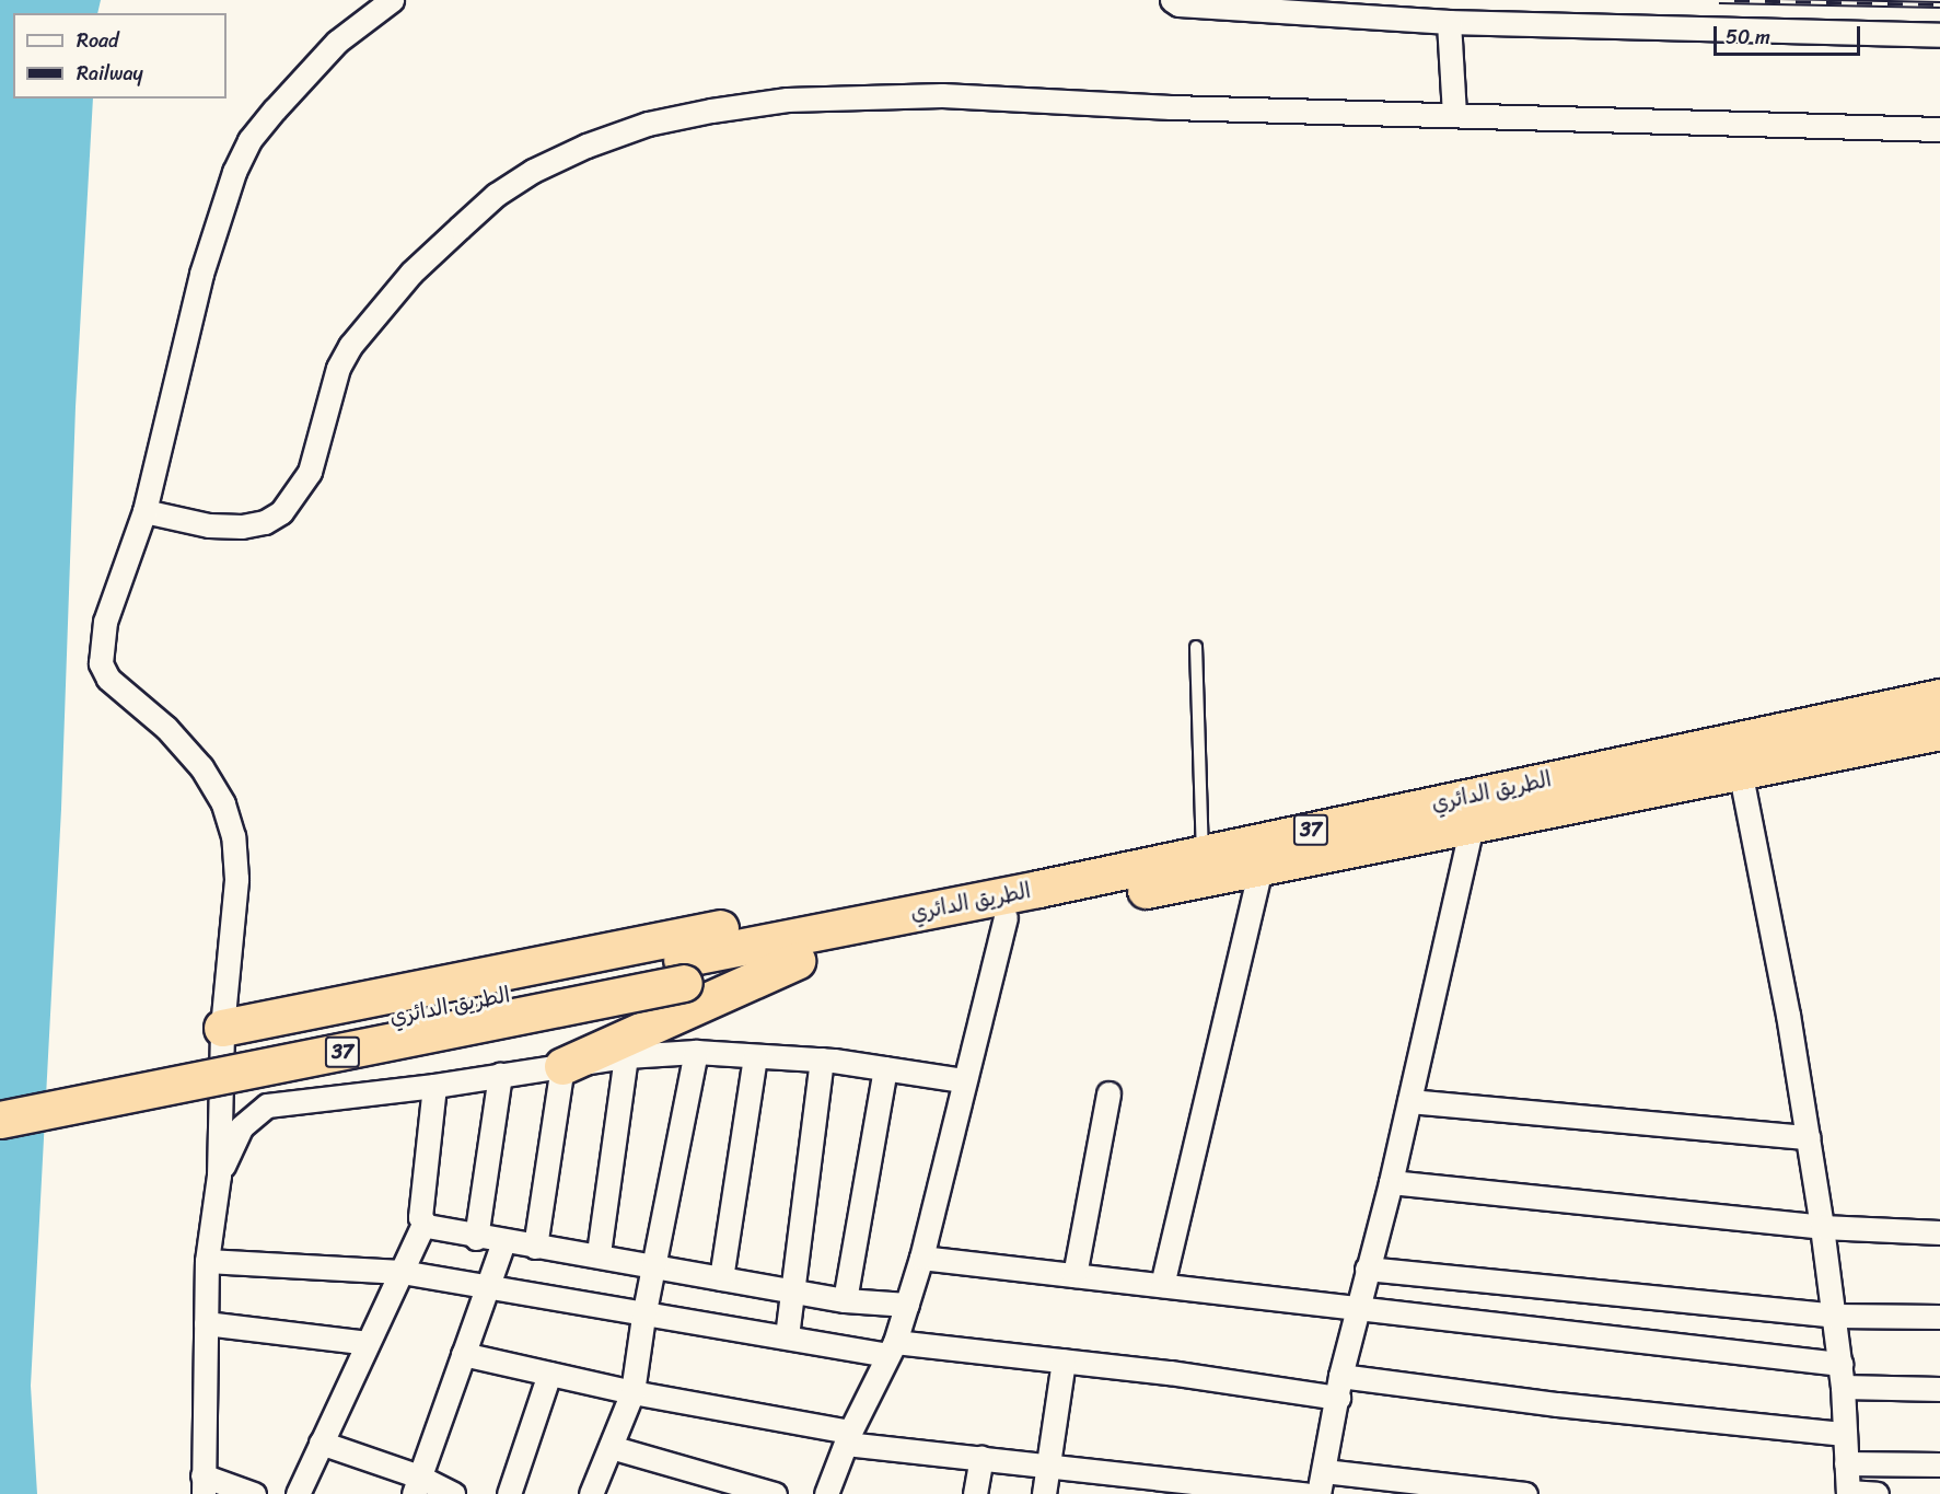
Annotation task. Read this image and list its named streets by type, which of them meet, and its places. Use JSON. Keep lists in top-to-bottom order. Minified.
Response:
{"streets":{"highway":["الطريق الدائري","37"]},"legend":["Road","Railway"],"scale_bar":"50 m"}
